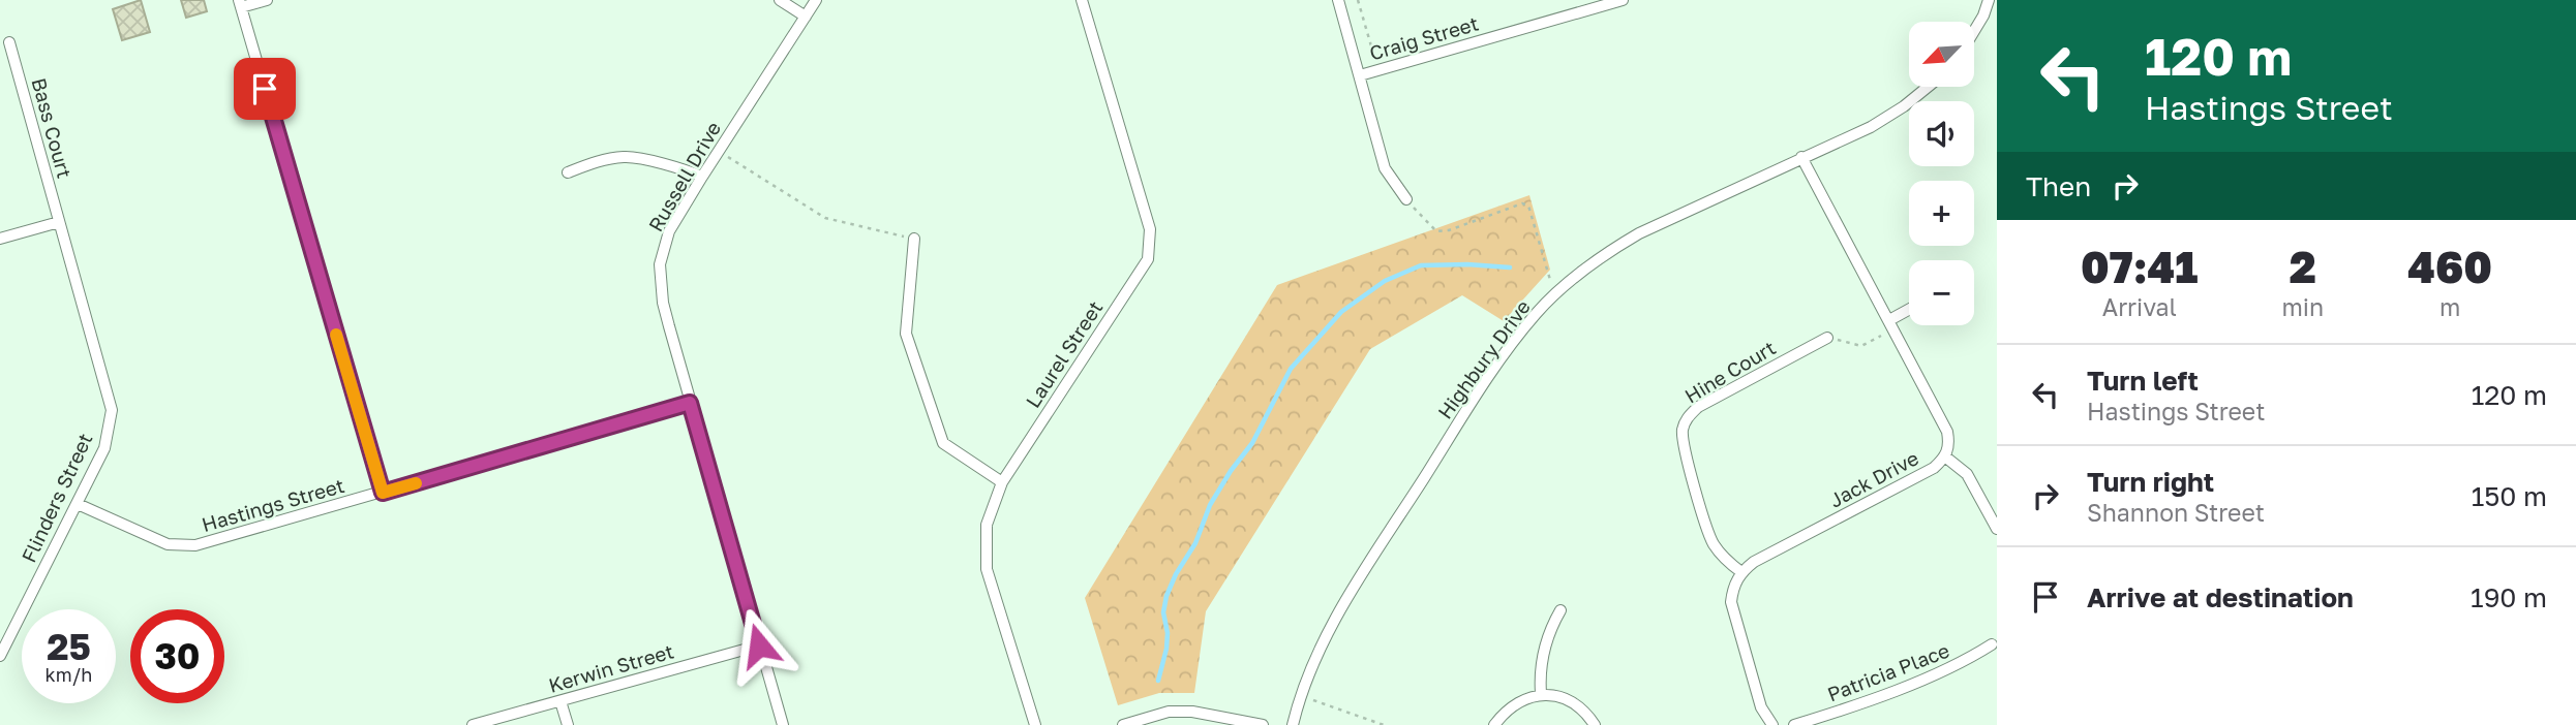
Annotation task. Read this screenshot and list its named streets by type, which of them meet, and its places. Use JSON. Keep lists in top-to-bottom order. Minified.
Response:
{"streets":{"street":["Craig Street","Bass Court","Russell Drive","Laurel Street","Highbury Drive","Hine Court","Jack Drive","Flinders Street","Hastings Street","Kerwin Street","Patricia Place"]},"crossings":[["Bass Court","Flinders Street"],["Russell Drive","Hastings Street"],["Russell Drive","Kerwin Street"],["Highbury Drive","Jack Drive"],["Hine Court","Jack Drive"],["Flinders Street","Hastings Street"]],"north":"bottom left","page":{"turn":["120 m","Hastings Street"],"map_buttons":["+","−"],"then":"Then","eta":["07:41","Arrival","2","min","460","m"],"list":[{"name":"Turn left","note":"Hastings Street","value":"120 m"},{"name":"Turn right","note":"Shannon Street","value":"150 m"},{"name":"Arrive at destination","value":"190 m"}],"speed":"25 km/h","limit":"30"}}
